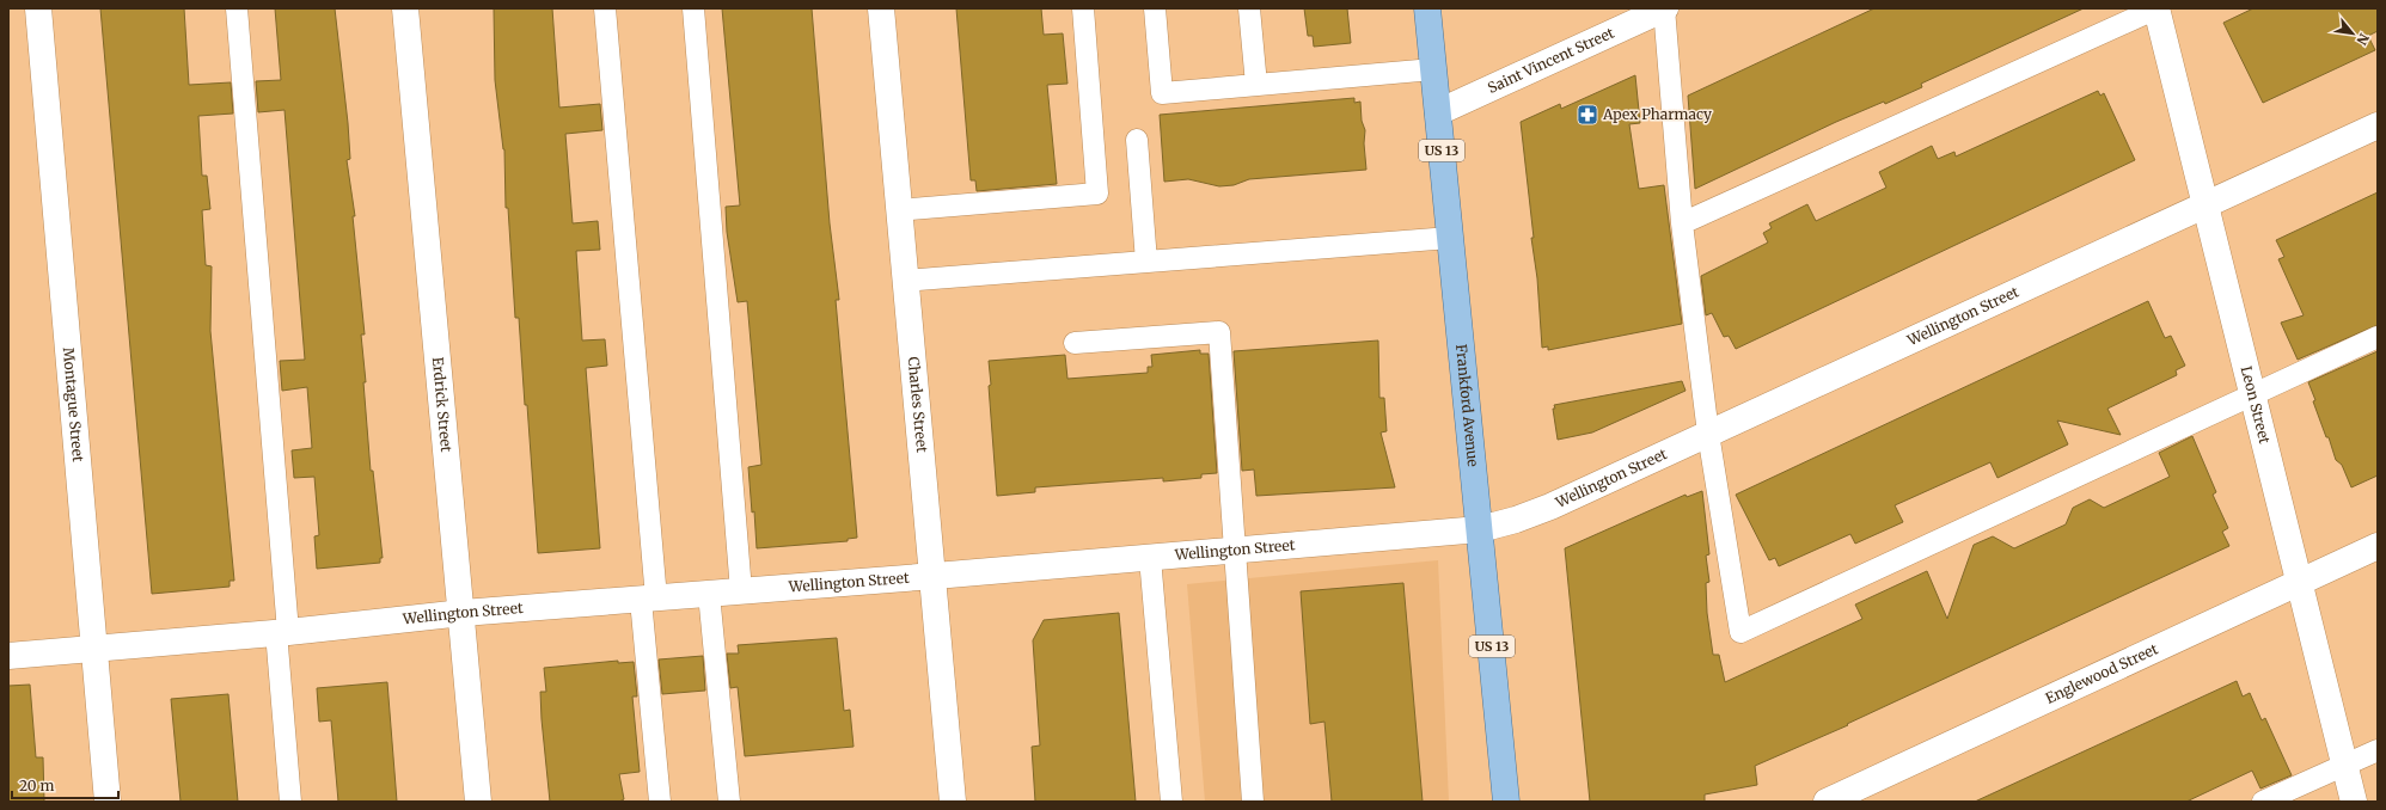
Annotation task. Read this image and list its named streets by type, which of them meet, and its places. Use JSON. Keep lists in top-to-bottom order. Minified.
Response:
{"streets":{"main road":["US 13","Frankford Avenue"],"street":["Saint Vincent Street","Wellington Street","Montague Street","Erdrick Street","Charles Street","Leon Street","Englewood Street"]},"crossings":[["Saint Vincent Street","Frankford Avenue"],["Wellington Street","Montague Street"],["Wellington Street","Erdrick Street"],["Wellington Street","Charles Street"],["Wellington Street","Frankford Avenue"],["Wellington Street","Leon Street"],["Leon Street","Englewood Street"]],"places":{"pharmacy":["Apex Pharmacy"]},"scale_bar":"20 m","north":"bottom right"}
